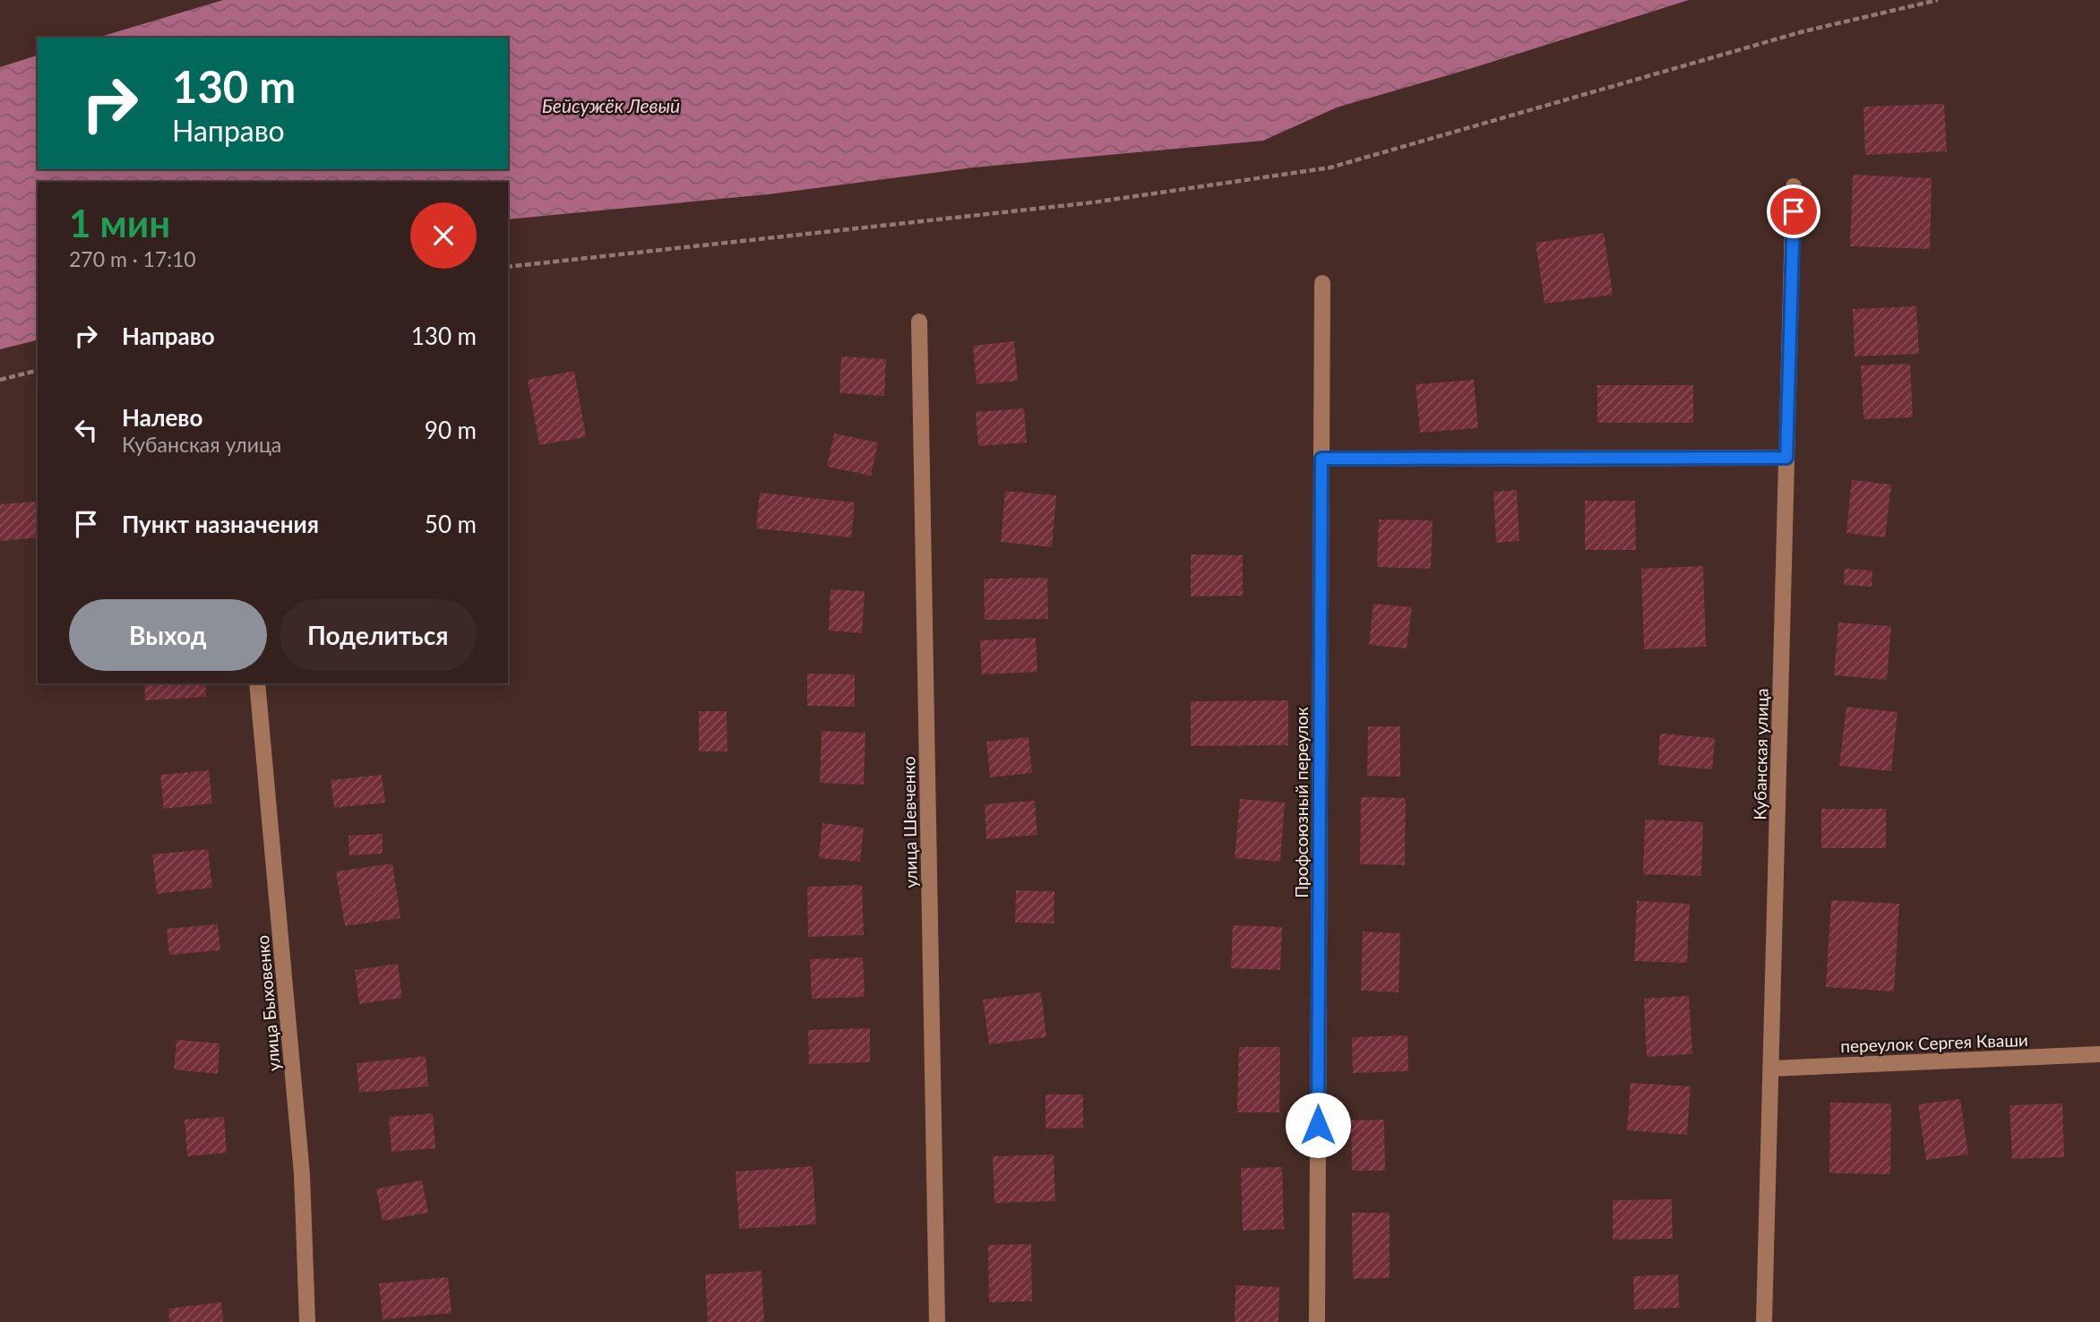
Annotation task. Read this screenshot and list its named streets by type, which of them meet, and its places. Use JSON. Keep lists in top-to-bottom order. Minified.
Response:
{"streets":{"street":["Кубанская улица","Профсоюзный переулок","улица Шевченко","улица Быховенко","переулок Сергея Кваши"]},"crossings":[["Кубанская улица","переулок Сергея Кваши"]],"water":["Бейсужёк Левый"],"page":{"turn":["130 m","Направо"],"heading":["1 мин","270 m · 17:10"],"list":[{"name":"Направо","value":"130 m"},{"name":"Налево","note":"Кубанская улица","value":"90 m"},{"name":"Пункт назначения","value":"50 m"}],"buttons":["Выход","Поделиться"]}}
